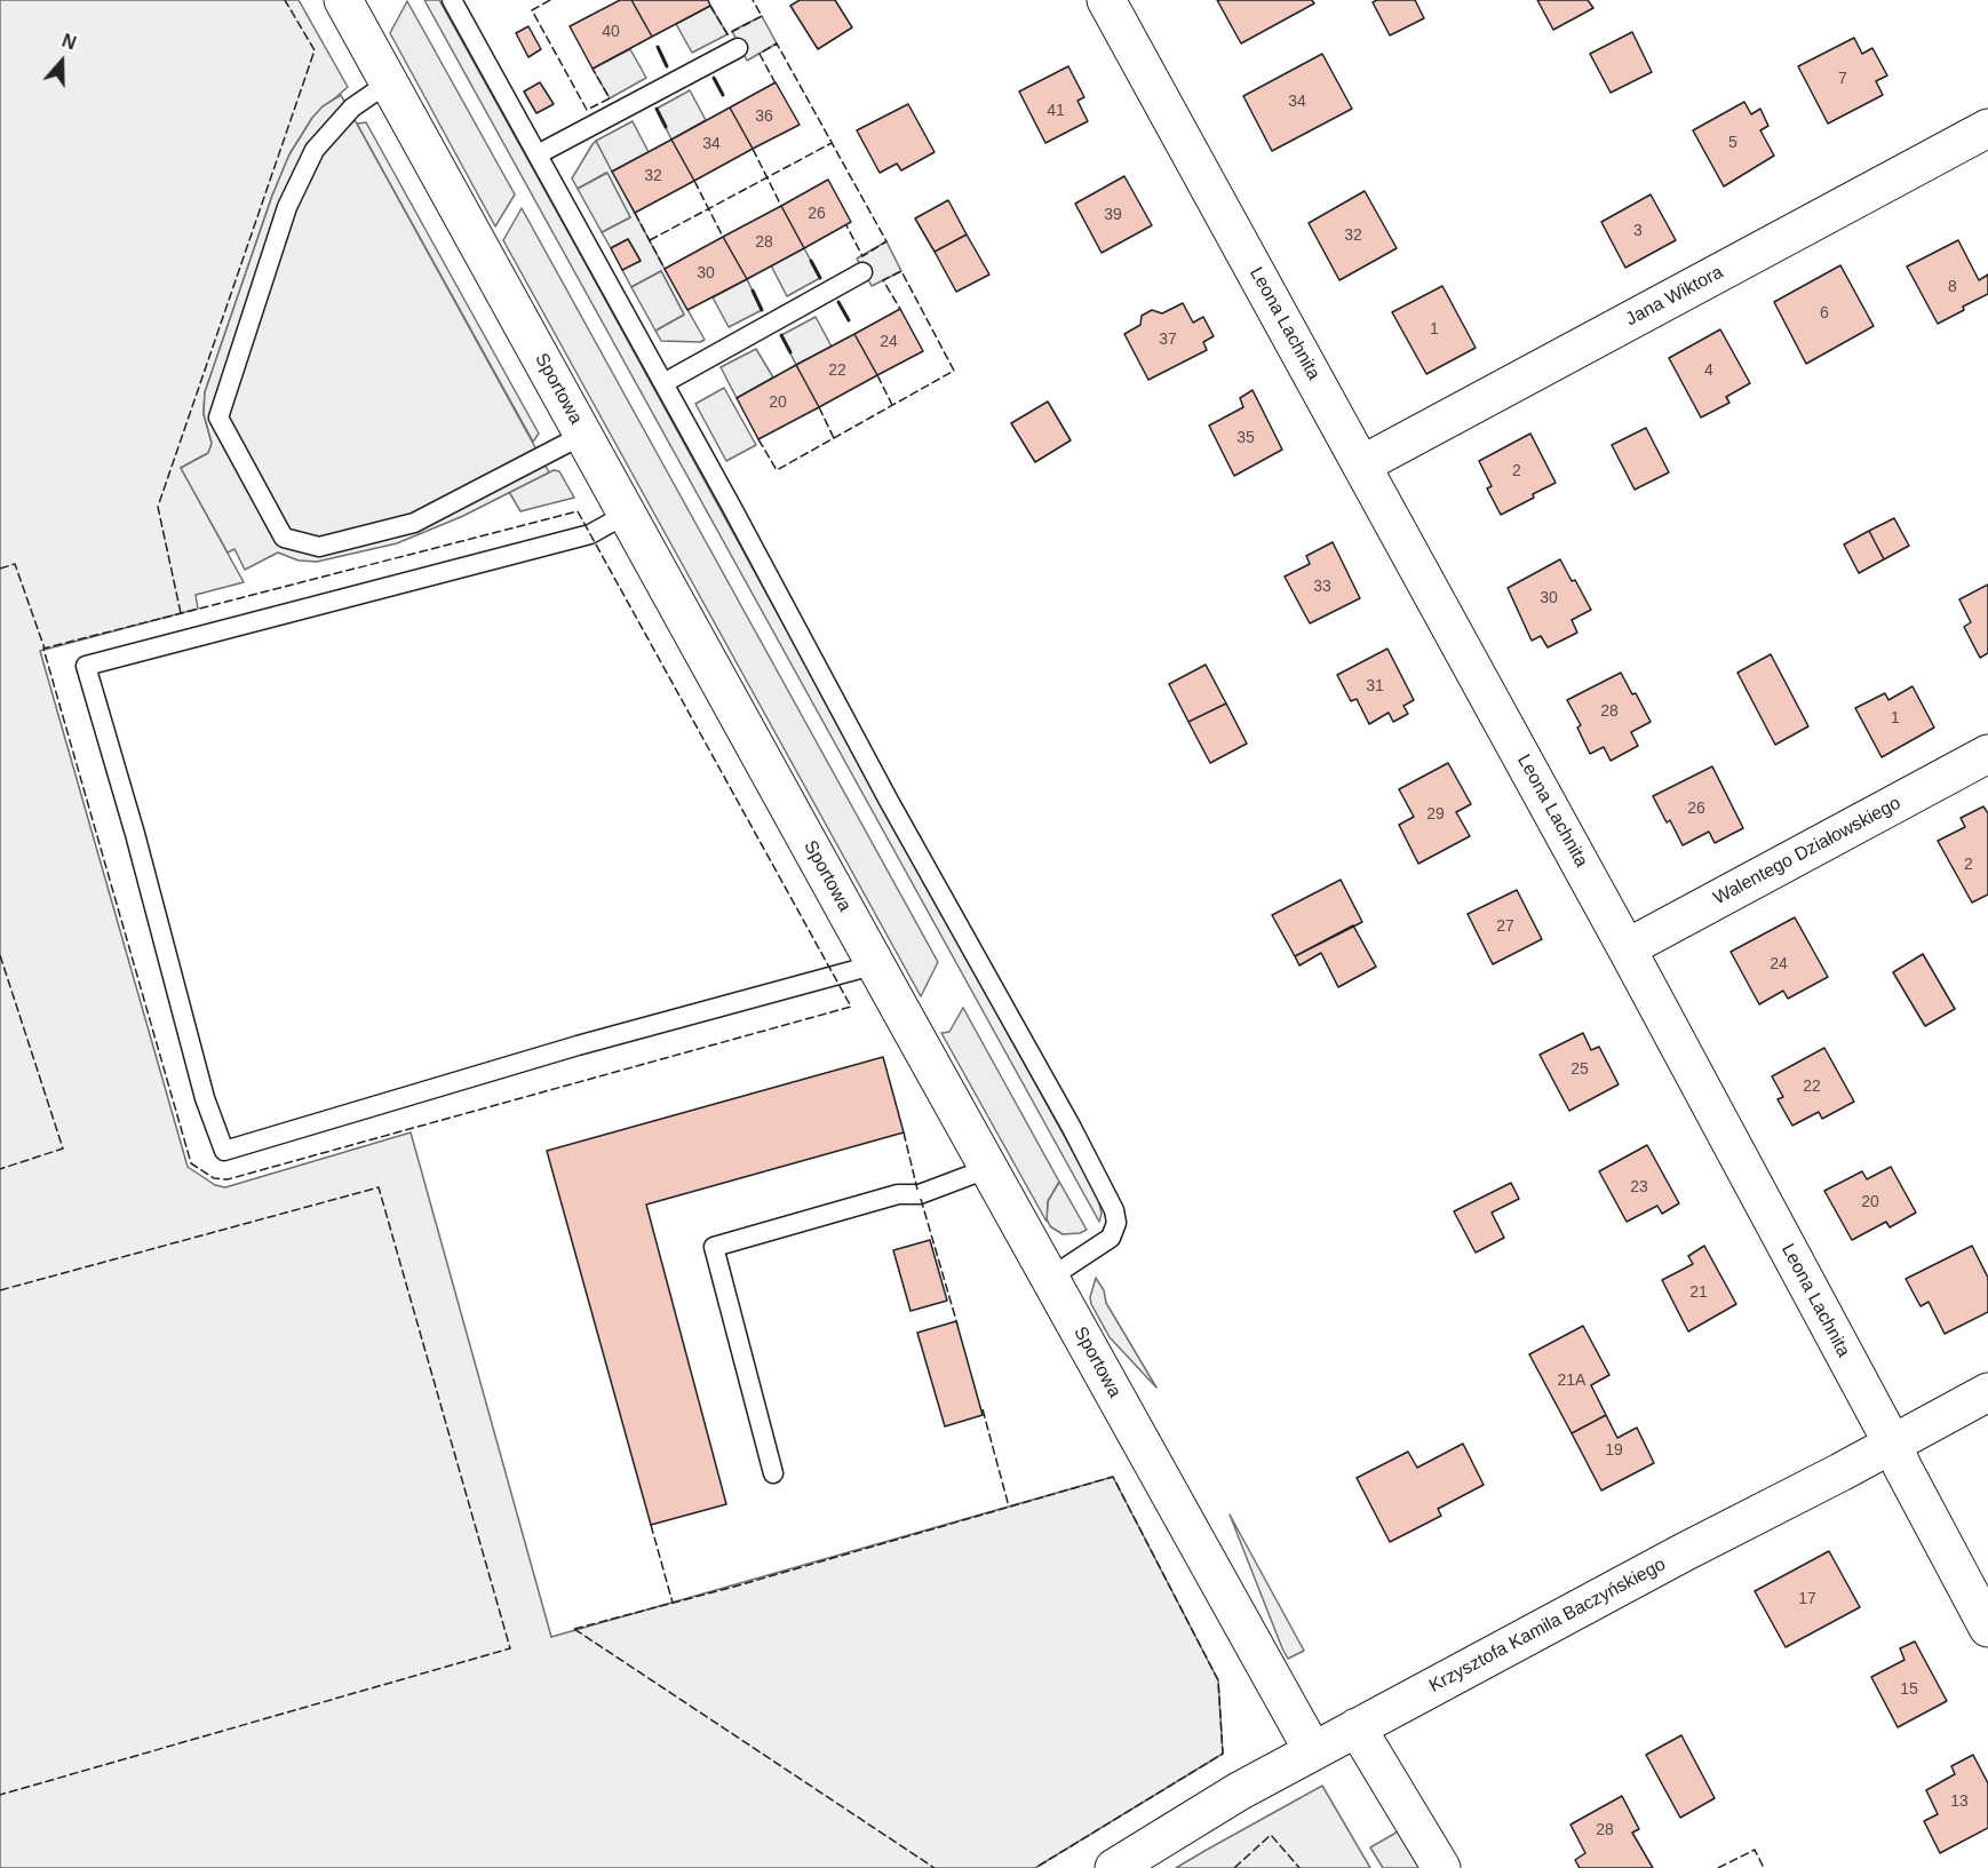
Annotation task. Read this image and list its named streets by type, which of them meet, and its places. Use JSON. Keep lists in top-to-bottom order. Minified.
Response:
{"streets":{"street":["Jana Wiktora","Leona Lachnita","Sportowa","Walentego Działowskiego","Krzysztofa Kamila Baczyńskiego"]},"crossings":[["Jana Wiktora","Leona Lachnita"],["Leona Lachnita","Walentego Działowskiego"],["Leona Lachnita","Krzysztofa Kamila Baczyńskiego"],["Sportowa","Krzysztofa Kamila Baczyńskiego"]],"house_numbers":["40","7","34","41","36","5","34","32","26","39","3","32","28","30","8","6","1","37","24","22","4","20","35","2","33","30","31","28","1","26","29","2","27","24","25","22","23","20","21","21A","19","17","15","13","28"],"north":"top"}
